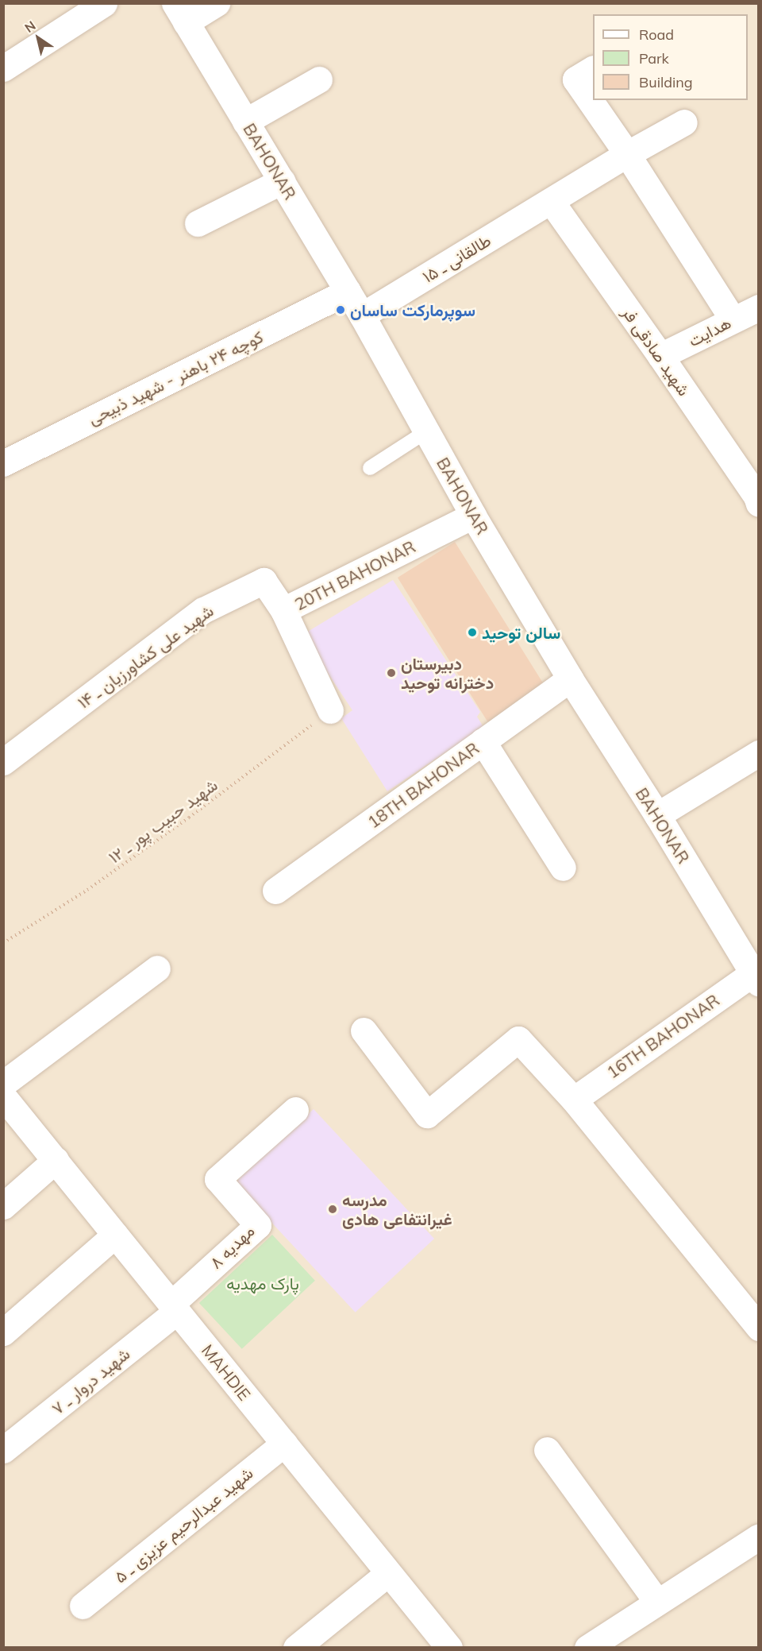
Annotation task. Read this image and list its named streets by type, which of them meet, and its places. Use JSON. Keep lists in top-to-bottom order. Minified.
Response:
{"streets":{"street":["BAHONAR","طالقانی ـ ۱۵","هدایت","شهید صادقی فر","کوچه ۲۴ باهنر - شهید ذبیحی","20TH BAHONAR","شهید علی کشاورزیان ـ ۱۴","18TH BAHONAR","16TH BAHONAR","مهدیه ۸","MAHDIE","شهید دروار ـ ۷","شهید عبدالرحیم عزیزی ـ ۵"],"path":["شهید حبیب پور ـ ۱۲"]},"crossings":[["BAHONAR","طالقانی ـ ۱۵"],["BAHONAR","کوچه ۲۴ باهنر - شهید ذبیحی"],["BAHONAR","20TH BAHONAR"],["BAHONAR","18TH BAHONAR"],["BAHONAR","16TH BAHONAR"],["طالقانی ـ ۱۵","شهید صادقی فر"],["هدایت","شهید صادقی فر"],["20TH BAHONAR","شهید علی کشاورزیان ـ ۱۴"],["20TH BAHONAR","شهید حبیب پور ـ ۱۲"],["مهدیه ۸","MAHDIE"],["مهدیه ۸","شهید دروار ـ ۷"],["MAHDIE","شهید دروار ـ ۷"],["MAHDIE","شهید عبدالرحیم عزیزی ـ ۵"]],"parks":["پارک مهدیه"],"places":["سوپرمارکت ساسان","سالن توحید","دبیرستان دخترانه توحید","مدرسه غیرانتفاعی هادی"],"legend":["Road","Park","Building"],"north":"top left"}
